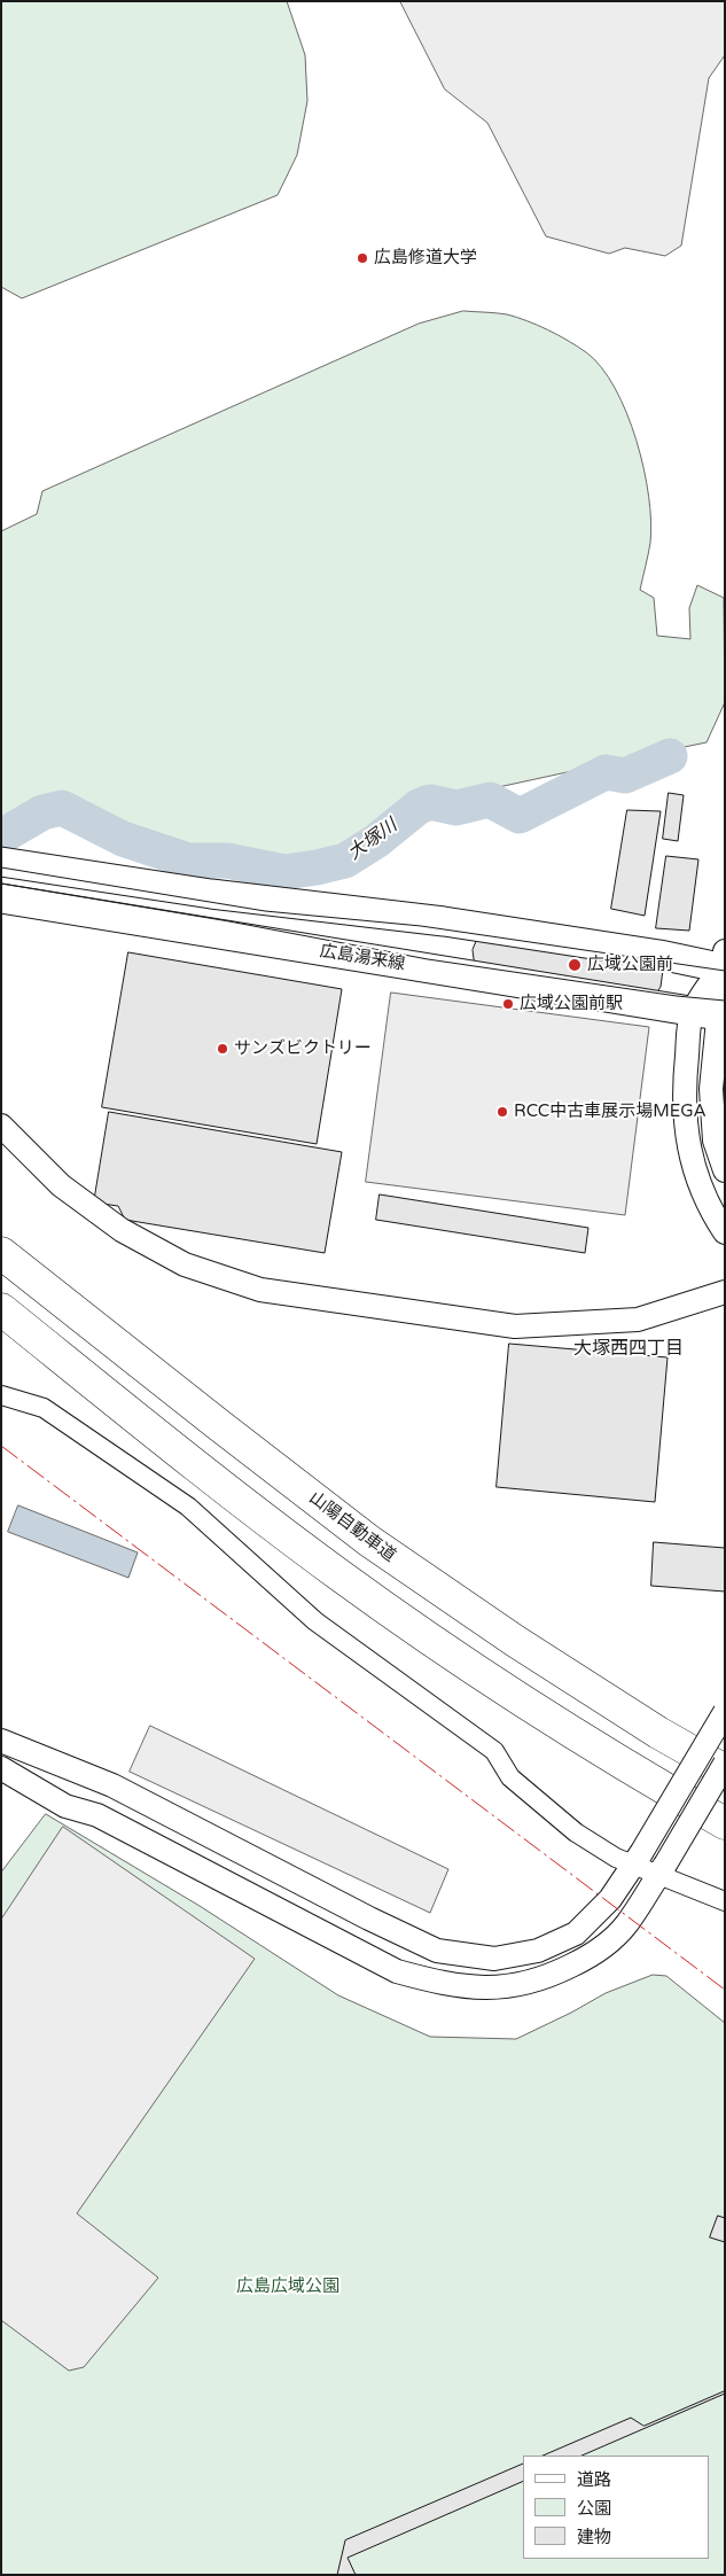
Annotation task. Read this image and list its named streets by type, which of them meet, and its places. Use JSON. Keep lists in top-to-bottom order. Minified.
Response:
{"streets":{"highway":["山陽自動車道"],"main road":["広島湯来線"]},"districts":["大塚西四丁目"],"water":["大塚川"],"parks":["広島広域公園"],"places":["広島修道大学","広域公園前","広域公園前駅","サンズビクトリー","RCC中古車展示場MEGA"],"legend":["道路","公園","建物"]}
